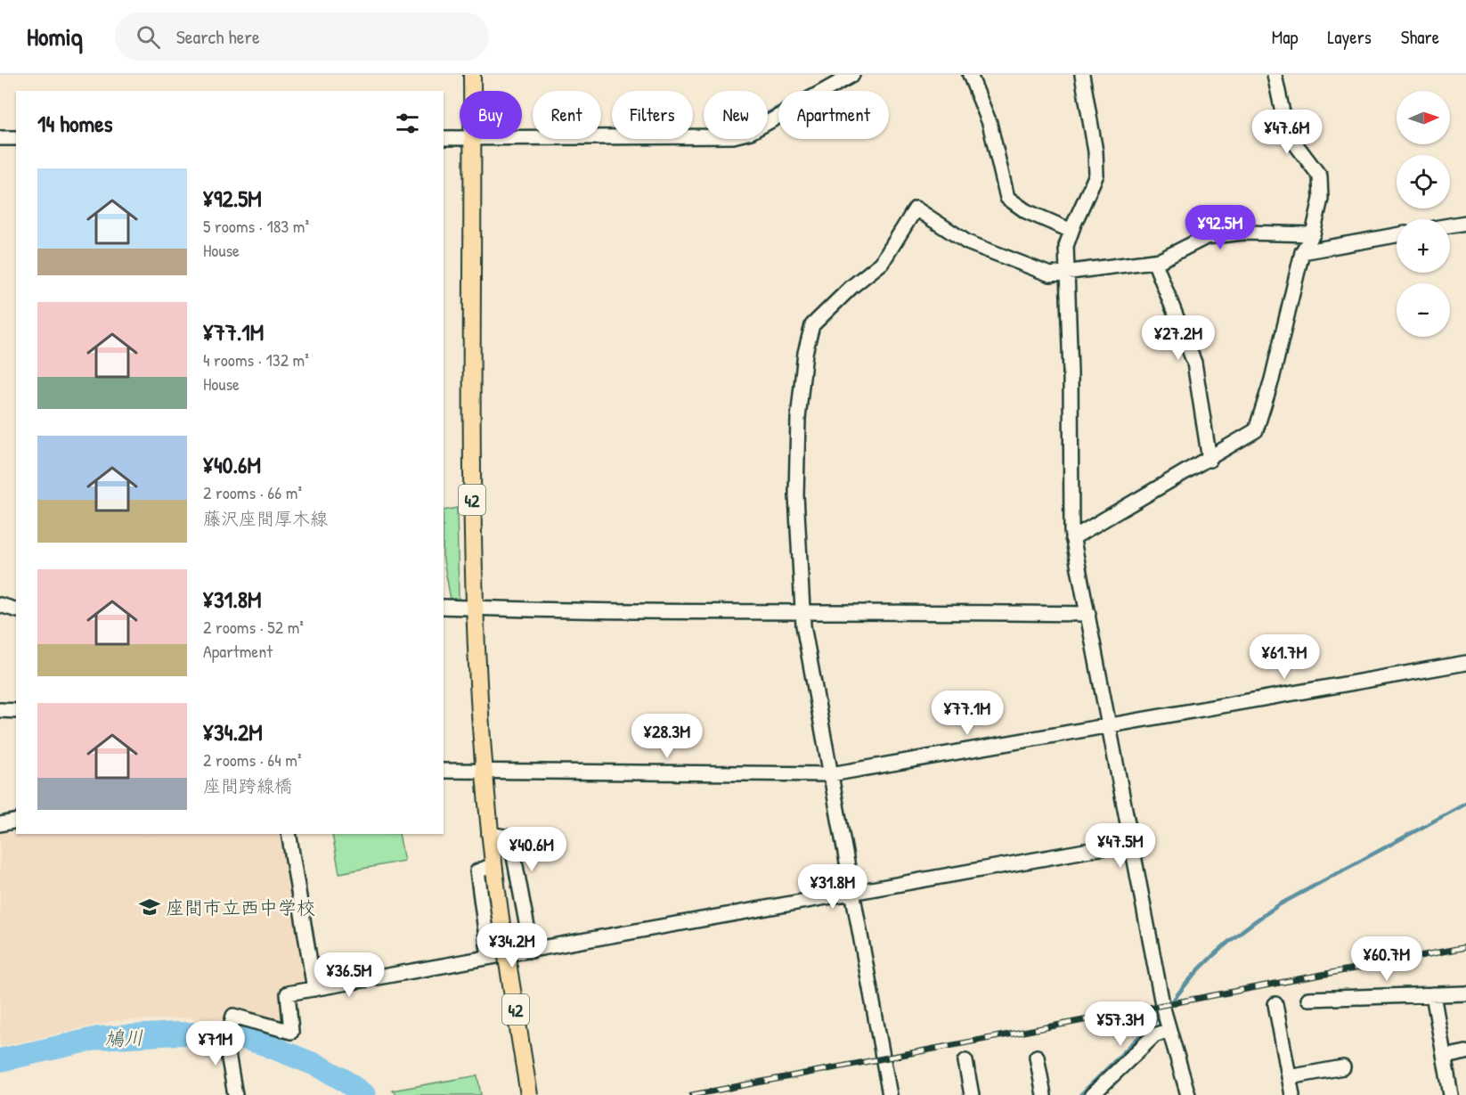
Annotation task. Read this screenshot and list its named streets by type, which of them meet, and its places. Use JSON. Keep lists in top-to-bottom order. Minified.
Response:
{"streets":{"main road":["42"]},"water":["鳩川"],"places":{"school or university":["座間市立西中学校"]},"north":"right","page":{"header":"Homiq","search":"Search here","nav":["Map","Layers","Share"],"map_buttons":["+","−"],"chip":["Buy","Rent","Filters","New","Apartment"],"heading":"14 homes","price":["¥47.6M","¥92.5M","¥27.2M","¥61.7M","¥77.1M","¥28.3M","¥47.5M","¥40.6M","¥31.8M","¥34.2M","¥60.7M","¥36.5M","¥57.3M","¥71M"],"list":[{"name":"¥92.5M","note":"5 rooms · 183 m² · House"},{"name":"¥77.1M","note":"4 rooms · 132 m² · House"},{"name":"¥40.6M","note":"2 rooms · 66 m² · 藤沢座間厚木線"},{"name":"¥31.8M","note":"2 rooms · 52 m² · Apartment"},{"name":"¥34.2M","note":"2 rooms · 64 m² · 座間跨線橋"}]}}
